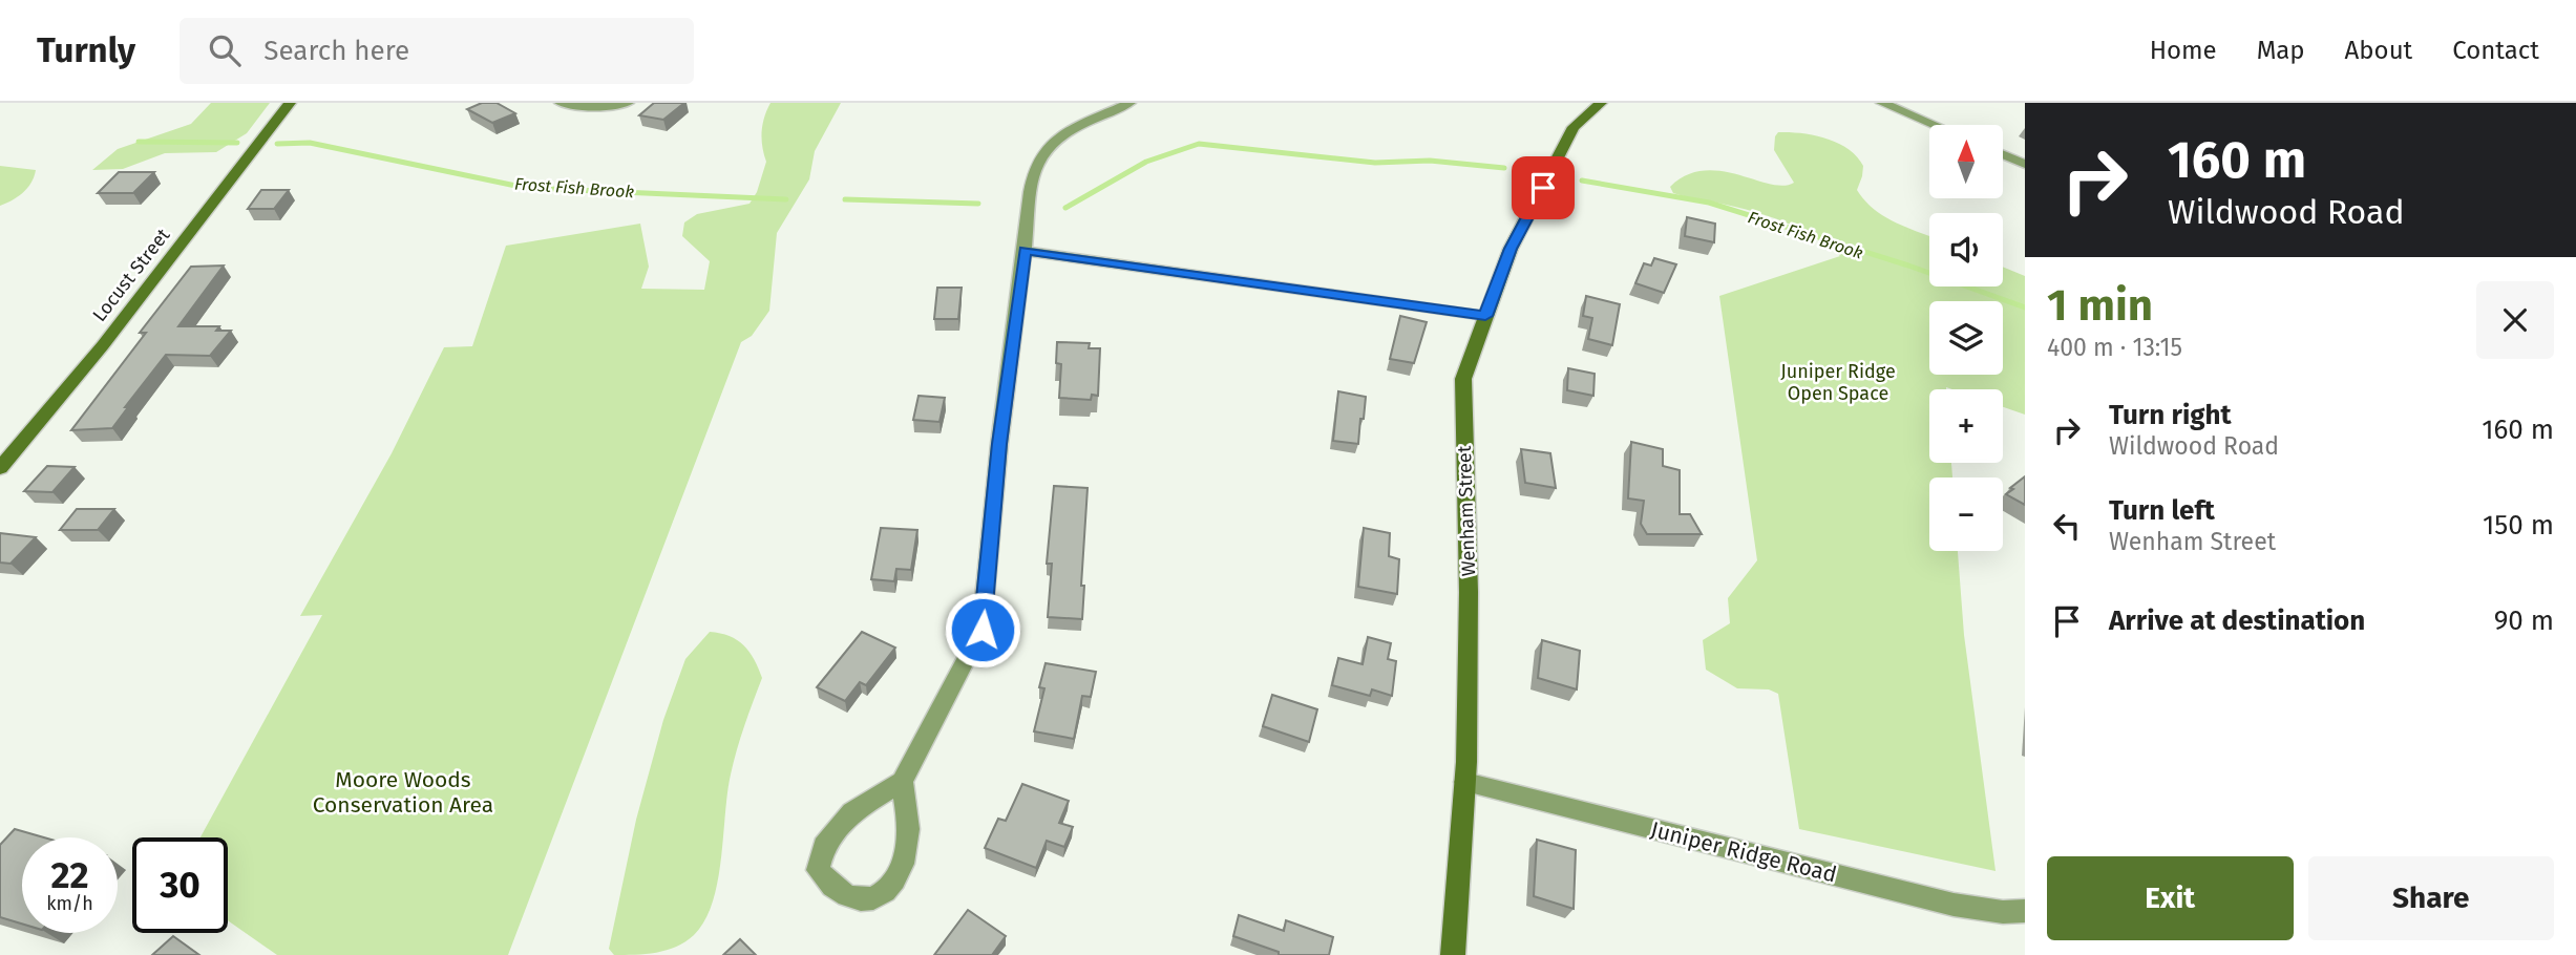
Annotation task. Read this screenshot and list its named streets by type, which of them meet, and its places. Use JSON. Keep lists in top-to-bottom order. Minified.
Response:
{"streets":{"main road":["Locust Street","Wenham Street"],"street":["Juniper Ridge Road"]},"crossings":[["Wenham Street","Juniper Ridge Road"]],"water":["Frost Fish Brook"],"parks":["Juniper Ridge Open Space","Moore Woods Conservation Area"],"north":"top","page":{"header":"Turnly","search":"Search here","nav":["Home","Map","About","Contact"],"turn":["160 m","Wildwood Road"],"map_buttons":["+","−"],"heading":["1 min","400 m · 13:15"],"list":[{"name":"Turn right","note":"Wildwood Road","value":"160 m"},{"name":"Turn left","note":"Wenham Street","value":"150 m"},{"name":"Arrive at destination","value":"90 m"}],"speed":"22 km/h","limit":"30","buttons":["Exit","Share"]}}
